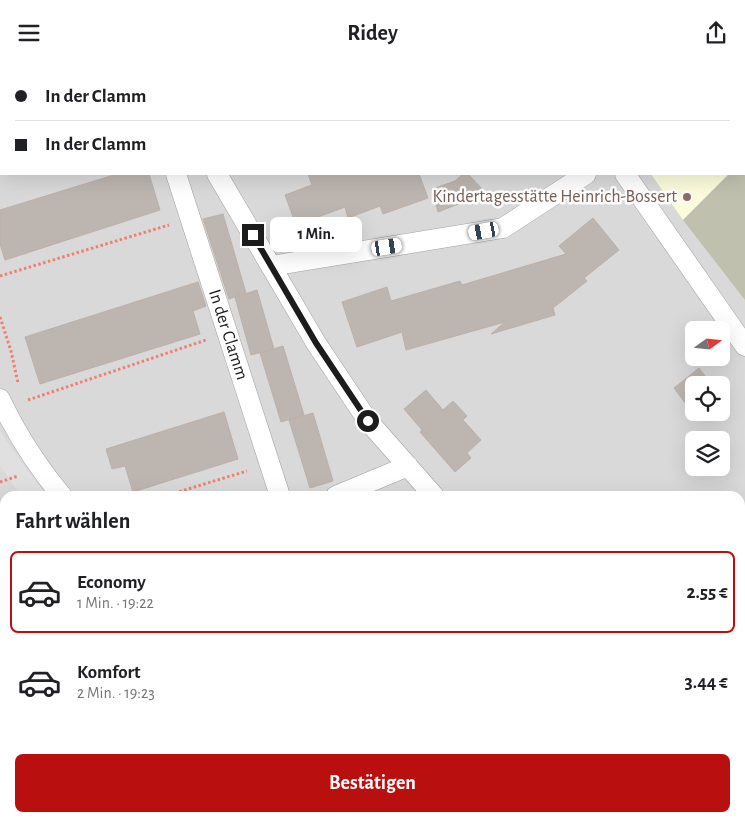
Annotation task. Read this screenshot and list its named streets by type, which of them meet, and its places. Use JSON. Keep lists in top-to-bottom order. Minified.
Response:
{"streets":{"street":["In der Clamm"]},"places":["Kindertagesstätte Heinrich-Bossert"],"north":"right","page":{"header":"Ridey","banner":["In der Clamm","In der Clamm"],"bubble":"1 Min.","heading":"Fahrt wählen","list":[{"name":"Economy","note":"1 Min. · 19:22","value":"2.55 €"},{"name":"Komfort","note":"2 Min. · 19:23","value":"3.44 €"}],"buttons":"Bestätigen"}}
